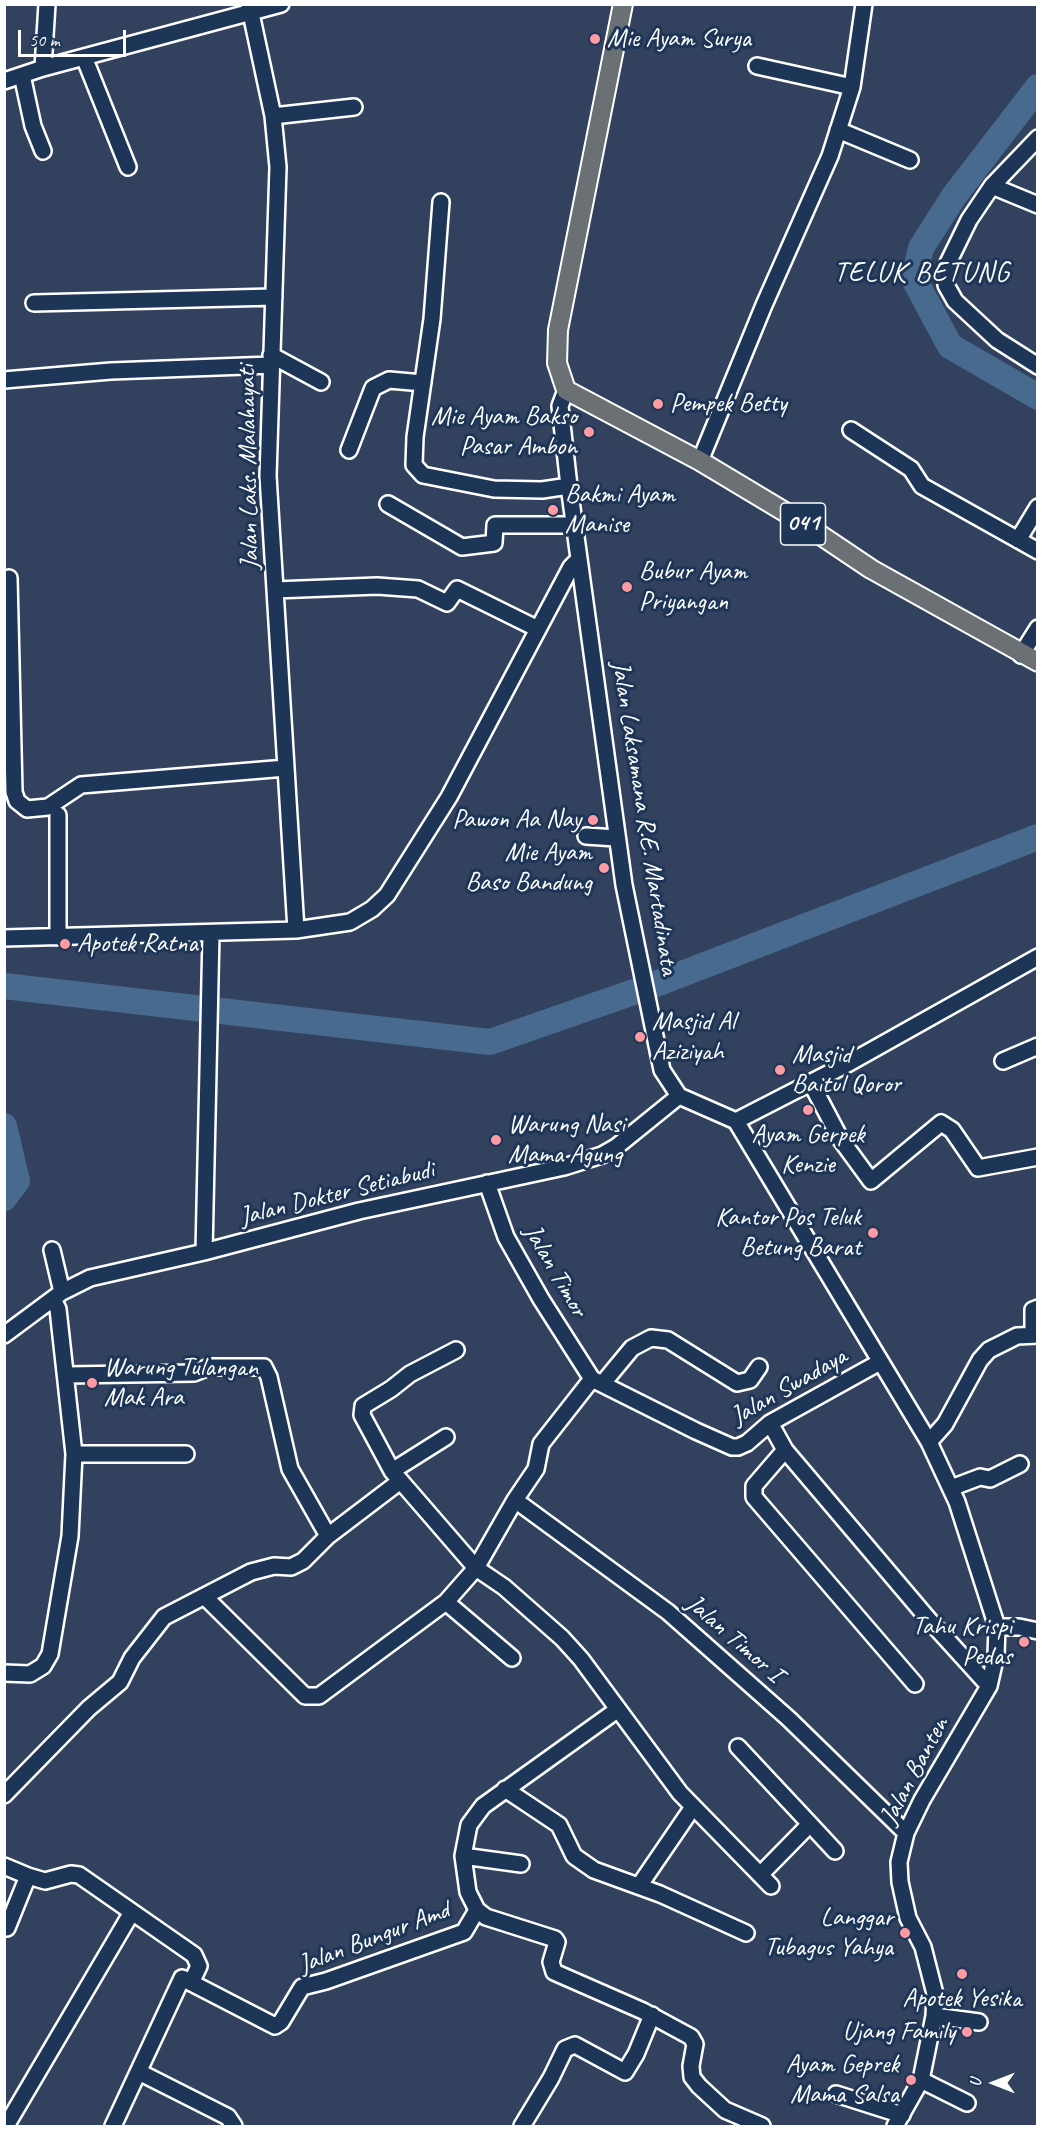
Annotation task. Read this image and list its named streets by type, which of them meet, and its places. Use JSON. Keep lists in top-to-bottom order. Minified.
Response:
{"streets":{"main road":["041","Jalan Laksamana R.E. Martadinata"],"street":["Jalan Laks. Malahayati","Jalan Dokter Setiabudi","Jalan Timor","Jalan Swadaya","Jalan Timor I","Jalan Banten","Jalan Bungur Amd"]},"crossings":[["041","Jalan Laksamana R.E. Martadinata"],["Jalan Laksamana R.E. Martadinata","Jalan Dokter Setiabudi"],["Jalan Dokter Setiabudi","Jalan Timor"],["Jalan Timor","Jalan Swadaya"],["Jalan Swadaya","Jalan Banten"],["Jalan Timor I","Jalan Banten"]],"districts":["TELUK BETUNG"],"places":["Mie Ayam Surya","Pempek Betty","Mie Ayam Bakso Pasar Ambon","Bakmi Ayam Manise","Bubur Ayam Priyangan","Pawon Aa Nay","Mie Ayam Baso Bandung","Apotek Ratna","Masjid Al Aziziyah","Masjid Baitul Qoror","Ayam Gerpek Kenzie","Warung Nasi Mama Agung","Kantor Pos Teluk Betung Barat","Warung Tulangan Mak Ara","Tahu Krispi Pedas","Langgar Tubagus Yahya","Apotek Yesika","Ujang Family","Ayam Geprek Mama Salsa"],"scale_bar":"50 m","north":"left"}
